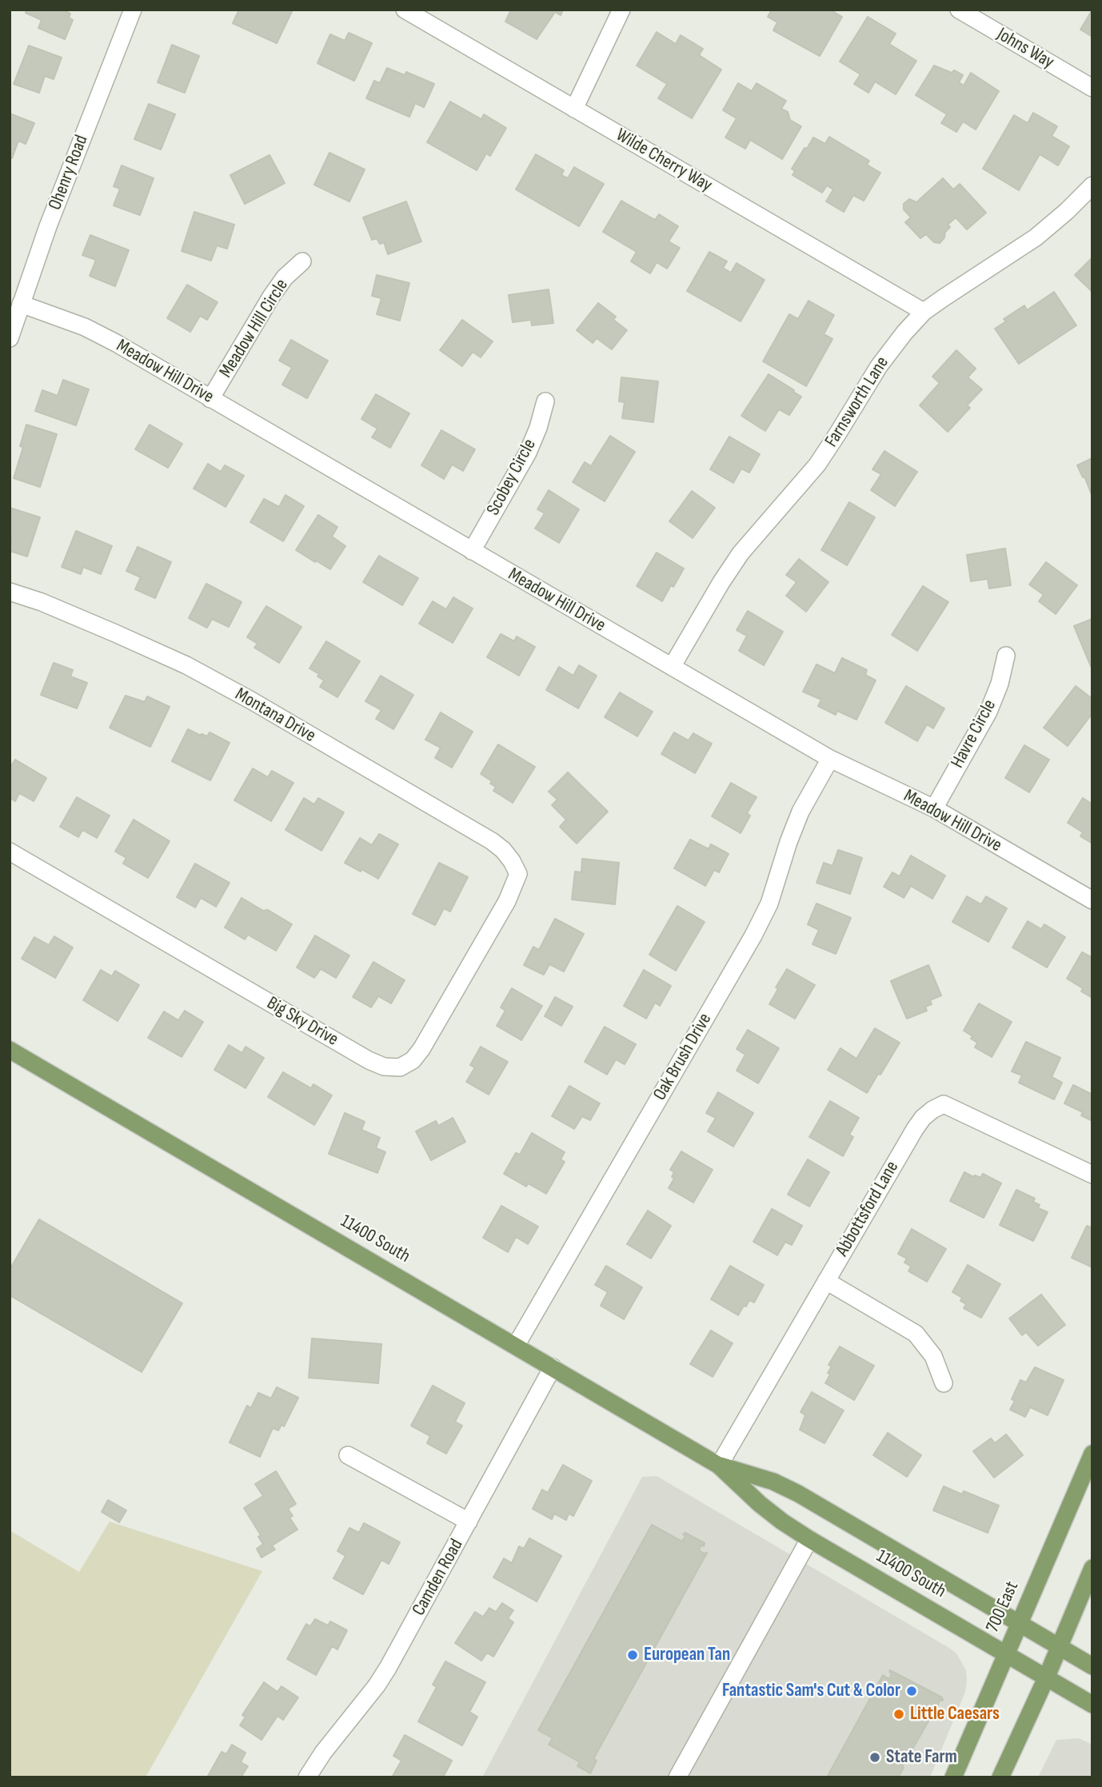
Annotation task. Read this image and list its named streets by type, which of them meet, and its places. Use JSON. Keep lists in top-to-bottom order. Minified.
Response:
{"streets":{"main road":["11400 South","700 East"],"street":["Johns Way","Wilde Cherry Way","Ohenry Road","Meadow Hill Circle","Meadow Hill Drive","Farnsworth Lane","Scobey Circle","Montana Drive","Havre Circle","Big Sky Drive","Oak Brush Drive","Abbottsford Lane","Camden Road"]},"crossings":[["Wilde Cherry Way","Farnsworth Lane"],["Ohenry Road","Meadow Hill Drive"],["Meadow Hill Circle","Meadow Hill Drive"],["Meadow Hill Drive","Farnsworth Lane"],["Meadow Hill Drive","Scobey Circle"],["Meadow Hill Drive","Havre Circle"],["Meadow Hill Drive","Oak Brush Drive"],["Montana Drive","Big Sky Drive"],["Oak Brush Drive","11400 South"],["Abbottsford Lane","11400 South"],["11400 South","Camden Road"],["11400 South","700 East"]],"places":["European Tan","Fantastic Sam's Cut & Color","Little Caesars","State Farm"]}
